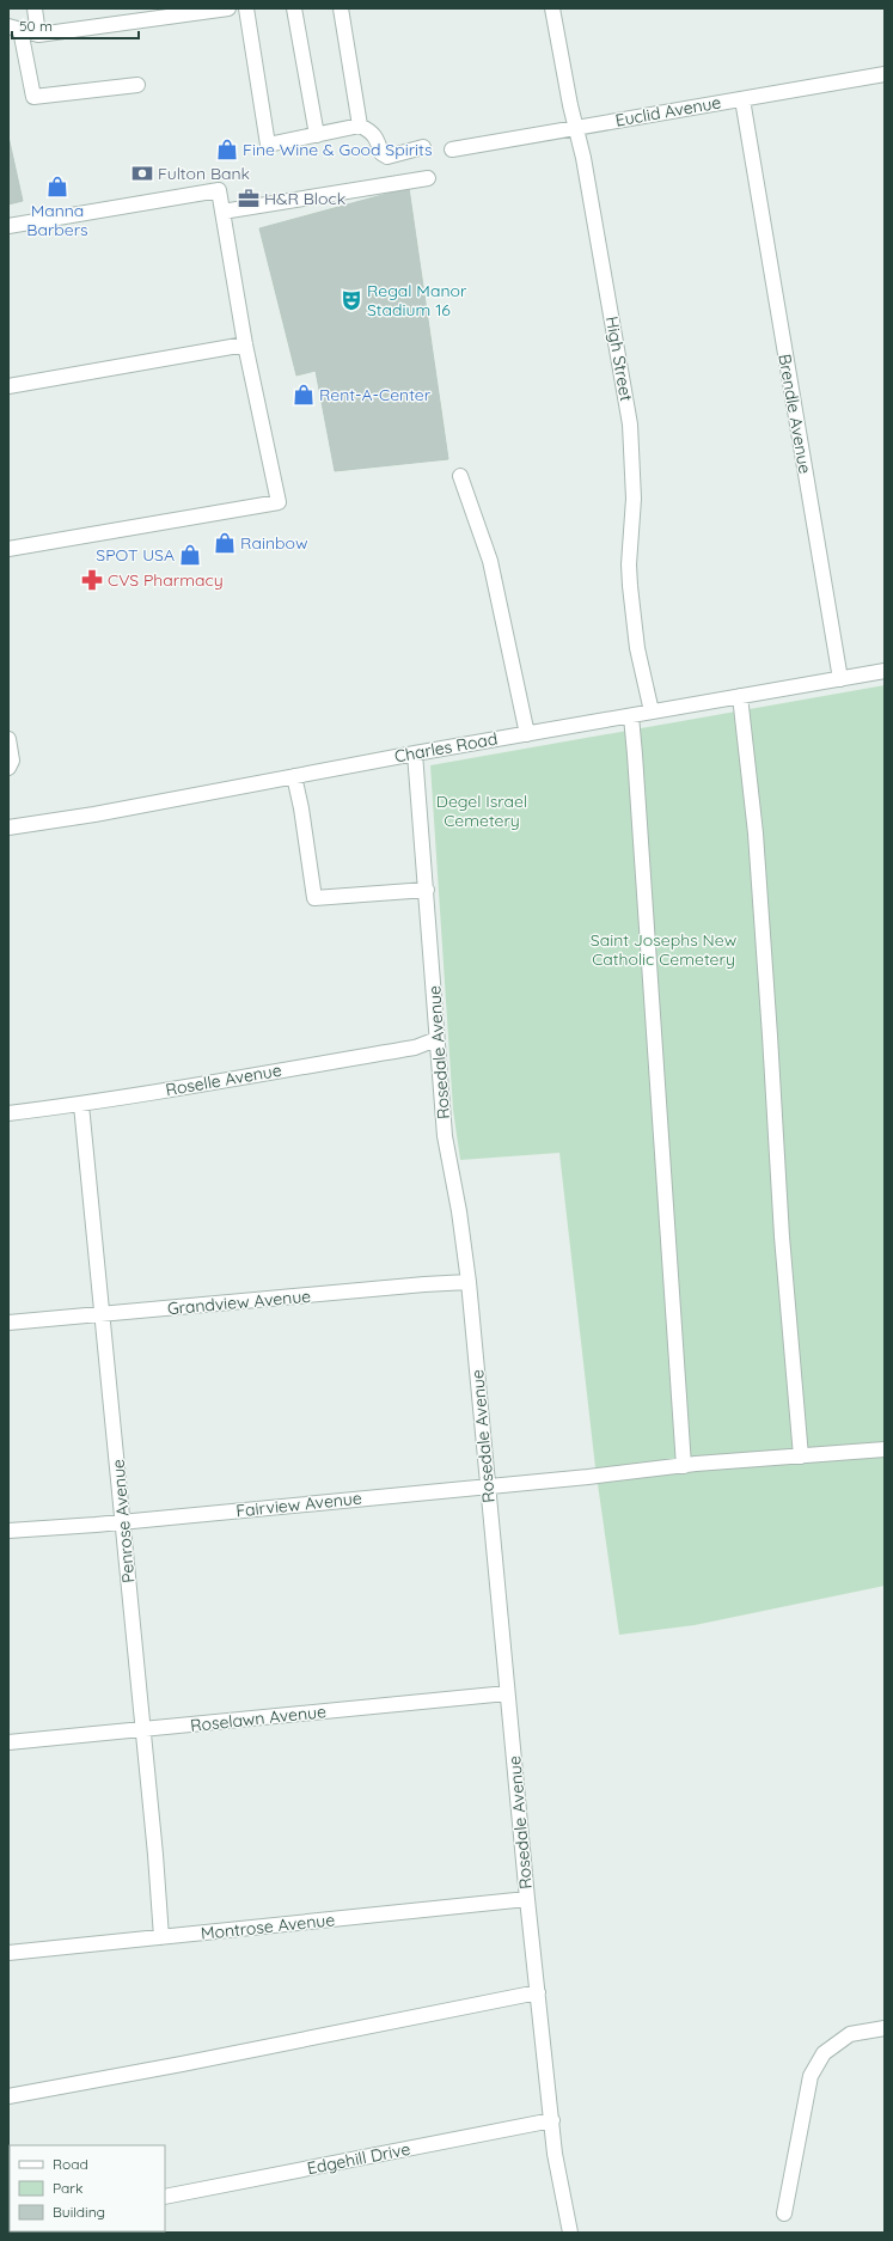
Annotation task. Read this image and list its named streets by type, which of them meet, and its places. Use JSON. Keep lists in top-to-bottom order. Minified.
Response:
{"streets":{"street":["Euclid Avenue","High Street","Brendle Avenue","Charles Road","Rosedale Avenue","Roselle Avenue","Grandview Avenue","Fairview Avenue","Penrose Avenue","Roselawn Avenue","Montrose Avenue","Edgehill Drive"]},"crossings":[["Euclid Avenue","High Street"],["Euclid Avenue","Brendle Avenue"],["High Street","Charles Road"],["Brendle Avenue","Charles Road"],["Charles Road","Rosedale Avenue"],["Rosedale Avenue","Roselle Avenue"],["Rosedale Avenue","Grandview Avenue"],["Rosedale Avenue","Fairview Avenue"],["Rosedale Avenue","Roselawn Avenue"],["Rosedale Avenue","Montrose Avenue"],["Rosedale Avenue","Edgehill Drive"],["Roselle Avenue","Penrose Avenue"],["Grandview Avenue","Penrose Avenue"],["Fairview Avenue","Penrose Avenue"],["Penrose Avenue","Roselawn Avenue"],["Penrose Avenue","Montrose Avenue"]],"parks":["Degel Israel Cemetery","Saint Josephs New Catholic Cemetery"],"places":{"shop":["Fine Wine & Good Spirits","Manna Barbers","Rent-A-Center","Rainbow","SPOT USA"],"bank":["Fulton Bank"],"office":["H&R Block"],"theatre":["Regal Manor Stadium 16"],"pharmacy":["CVS Pharmacy"]},"legend":["Road","Park","Building"],"scale_bar":"50 m"}
